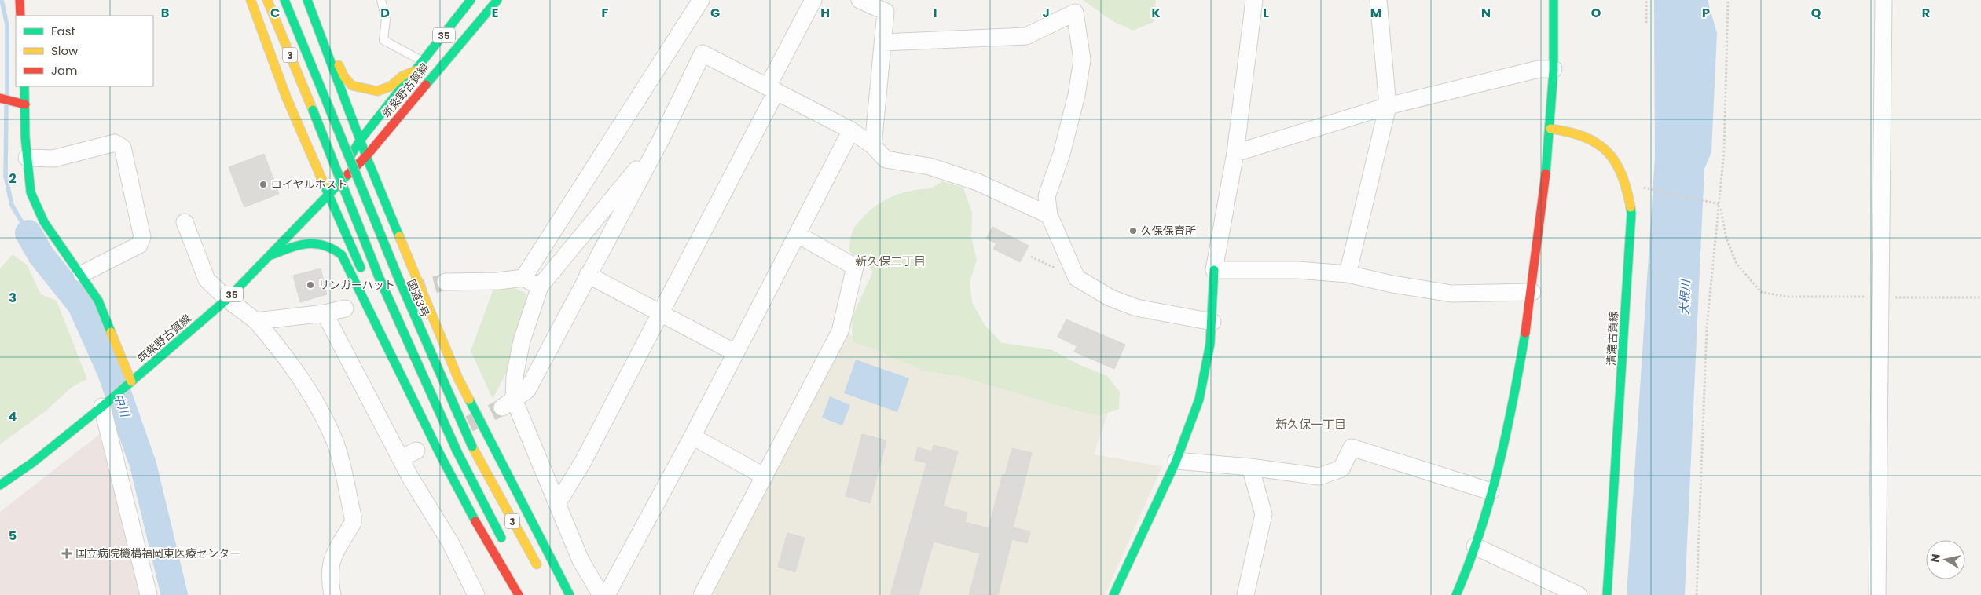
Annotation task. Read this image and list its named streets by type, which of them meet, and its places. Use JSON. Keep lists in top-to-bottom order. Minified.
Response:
{"streets":{"main road":["35","3","筑紫野古賀線","国道3号","清滝古賀線"]},"districts":["新久保二丁目","新久保一丁目"],"water":["大根川","中川"],"places":{"other":["ロイヤルホスト","久保保育所","リンガーハット"],"health":["国立病院機構福岡東医療センター"]},"legend":["Fast","Slow","Jam"],"north":"left","grid":{"columns":["B","C","D","E","F","G","H","I","J","K","L","M","N","O","P","Q","R"],"rows":["2","3","4","5"]}}
